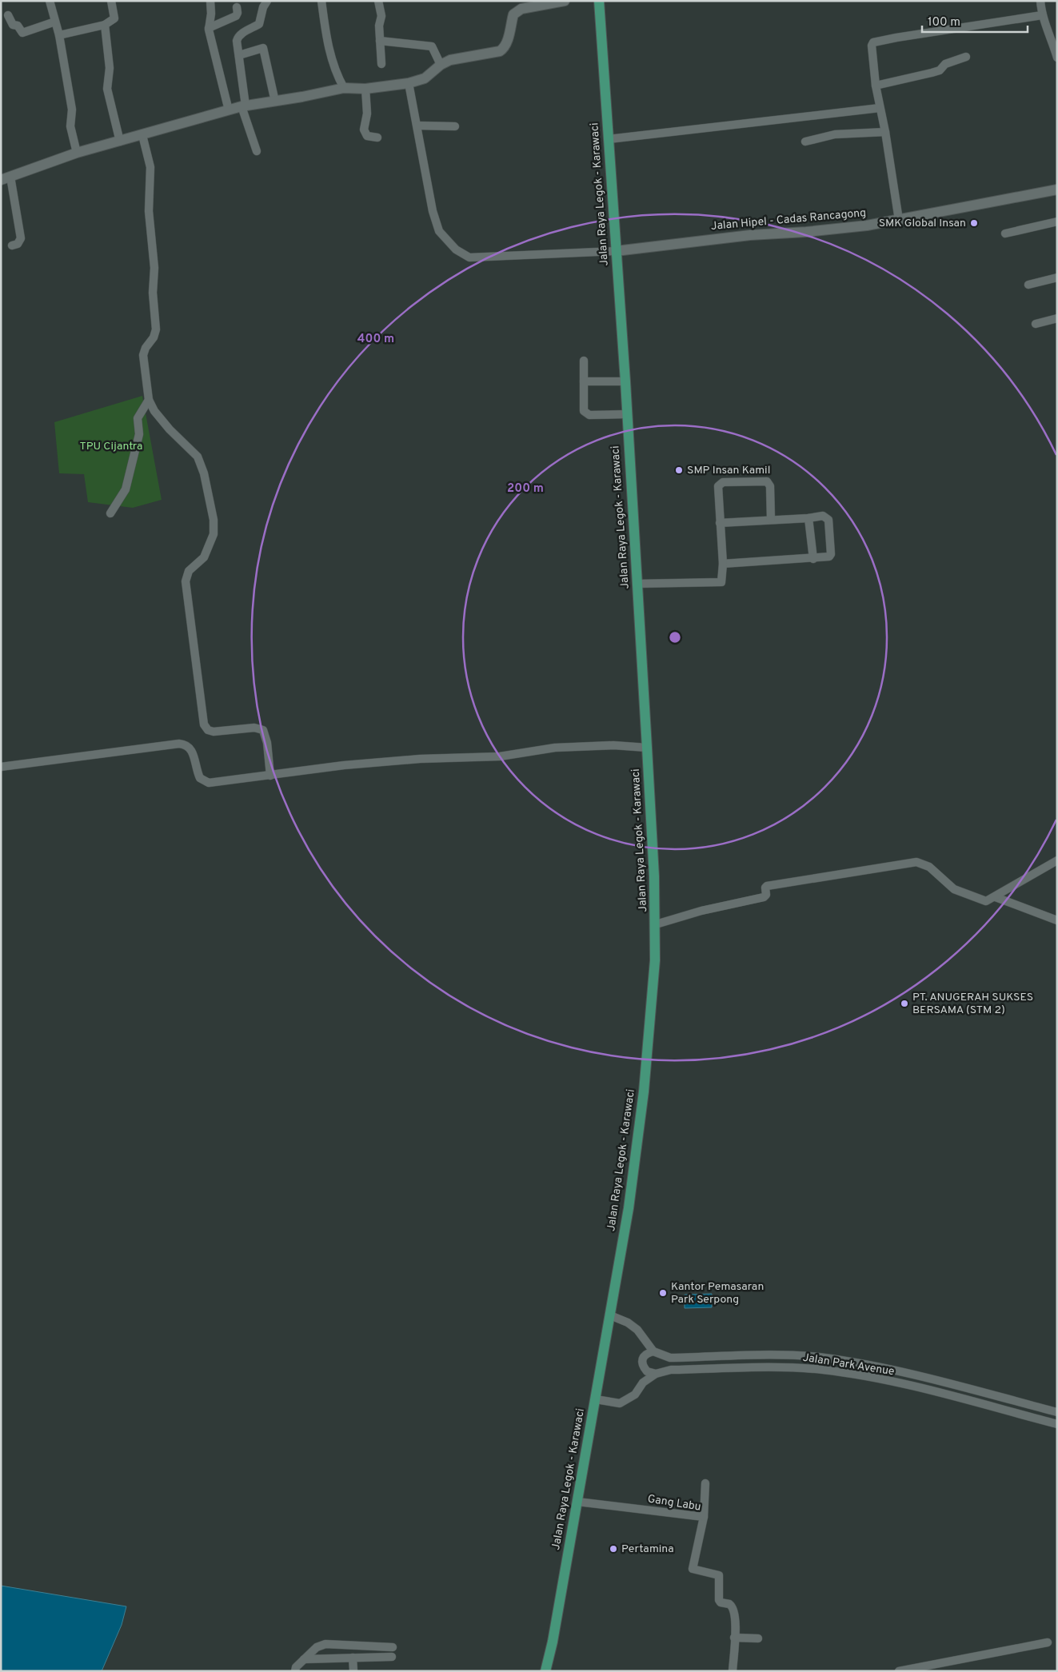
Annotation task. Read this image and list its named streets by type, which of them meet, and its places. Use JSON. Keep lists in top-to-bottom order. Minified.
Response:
{"streets":{"main road":["Jalan Raya Legok - Karawaci"],"street":["Jalan Hipel - Cadas Rancagong","Jalan Park Avenue","Gang Labu"]},"crossings":[["Jalan Raya Legok - Karawaci","Jalan Hipel - Cadas Rancagong"],["Jalan Raya Legok - Karawaci","Jalan Park Avenue"],["Jalan Raya Legok - Karawaci","Gang Labu"]],"parks":["TPU Cijantra"],"places":["SMK Global Insan","SMP Insan Kamil","PT. ANUGERAH SUKSES BERSAMA (STM 2)","Kantor Pemasaran Park Serpong","Pertamina"],"scale_bar":"100 m","rings":["400 m","200 m"]}
